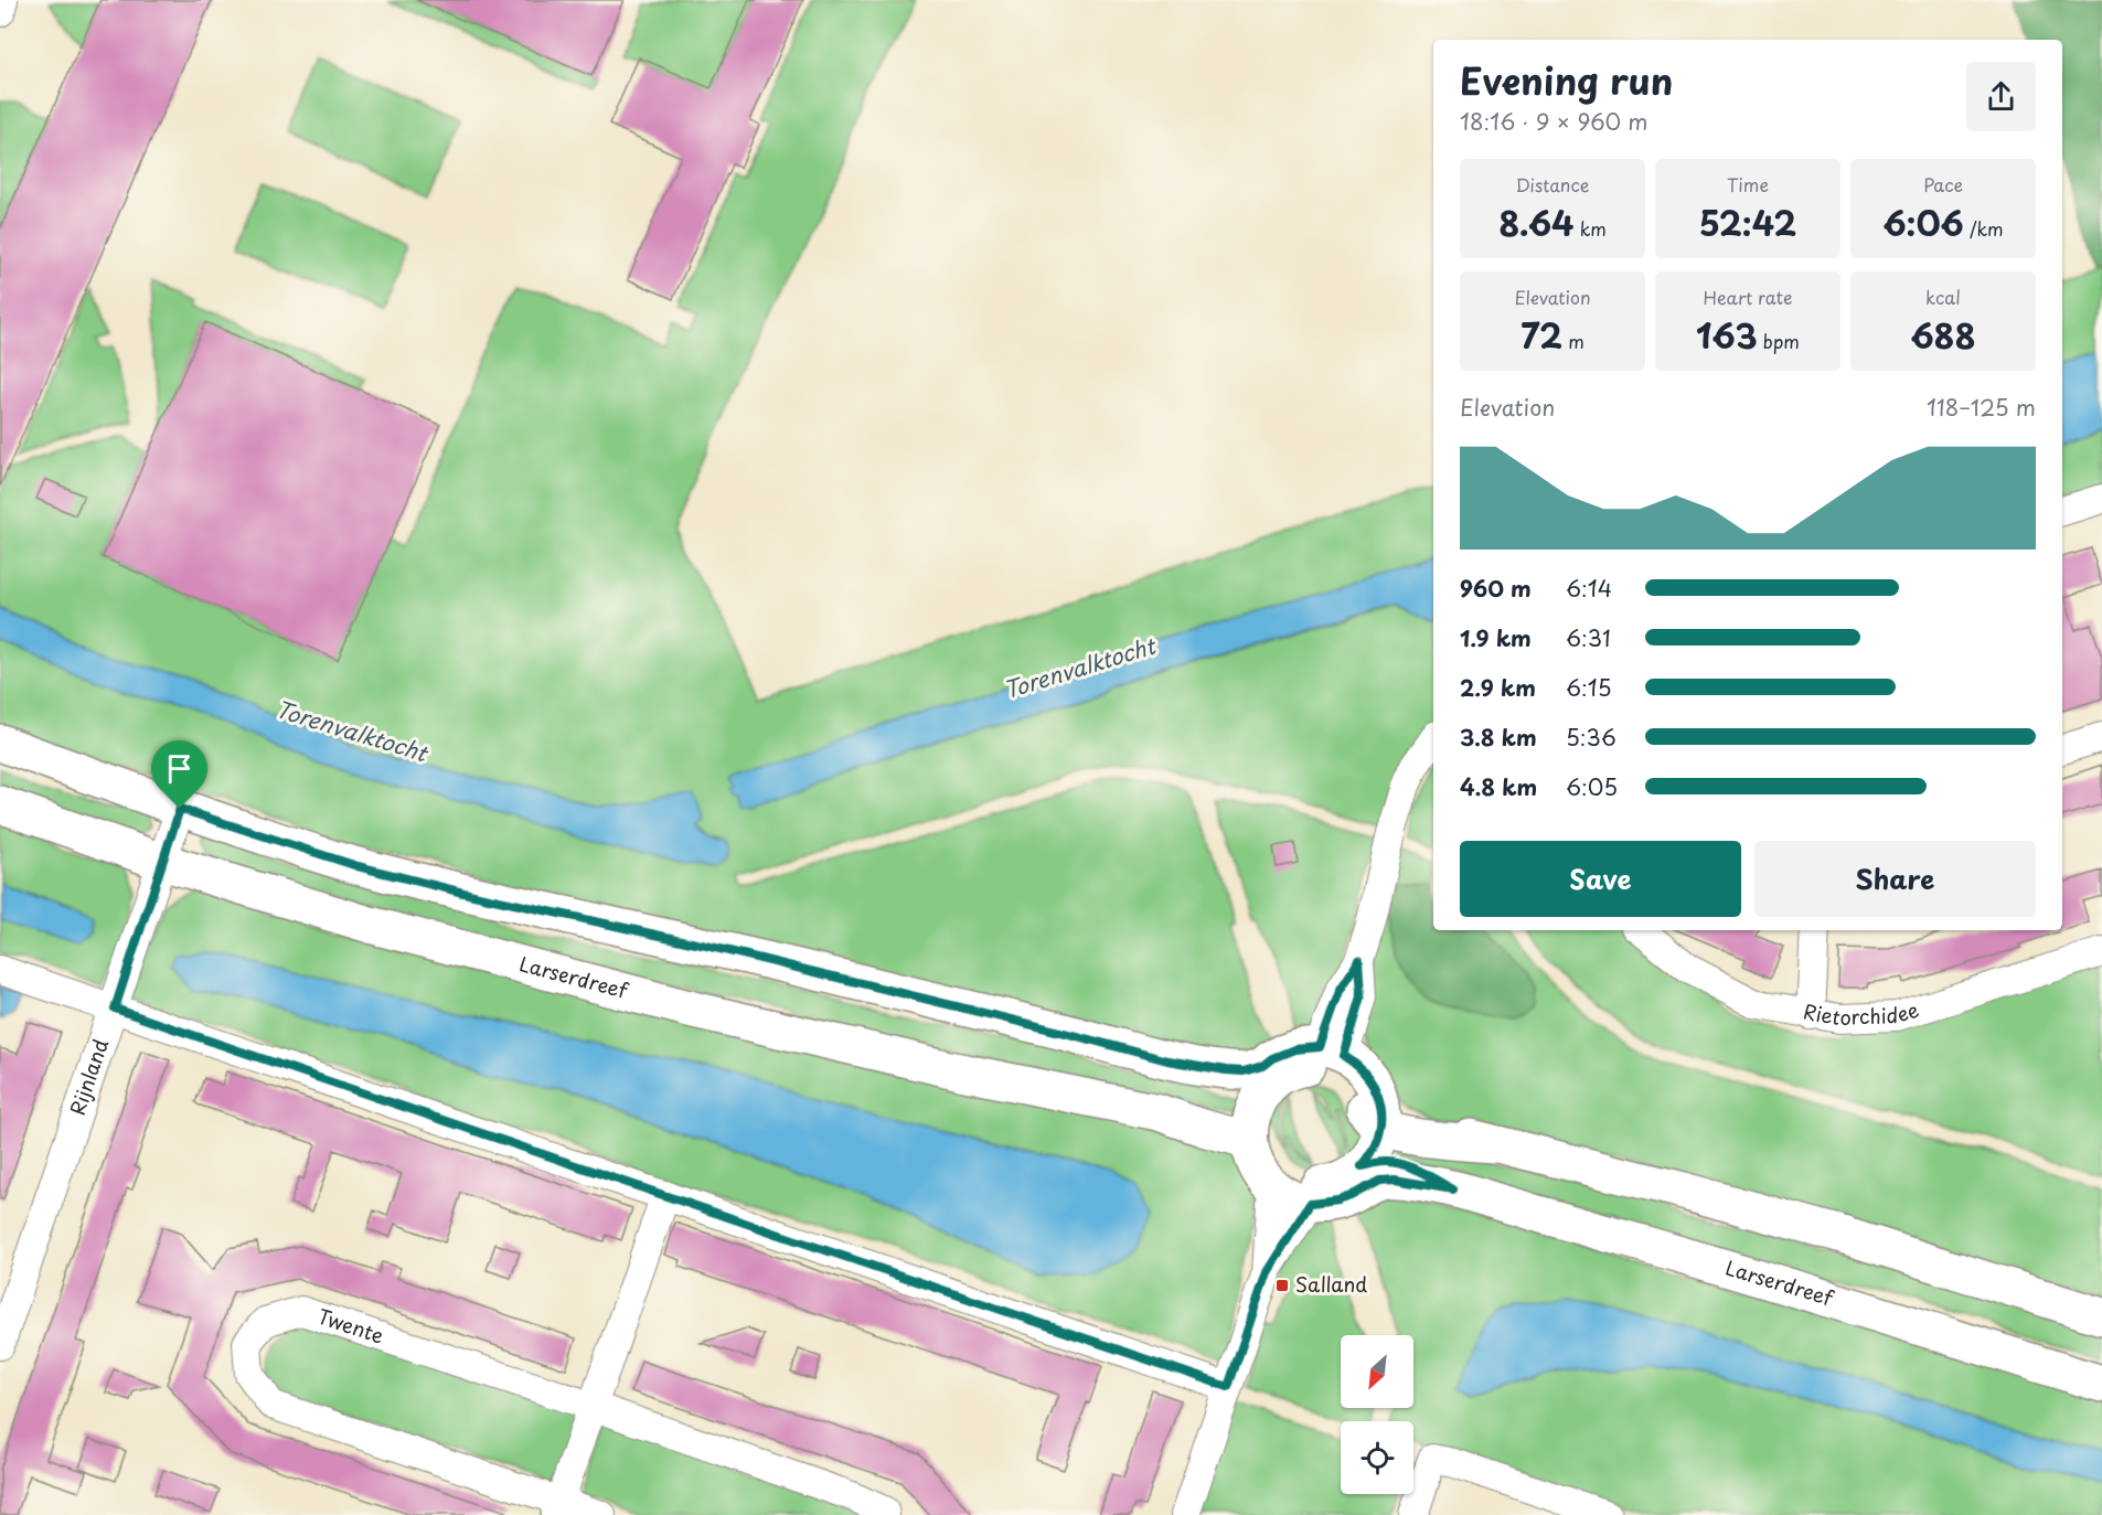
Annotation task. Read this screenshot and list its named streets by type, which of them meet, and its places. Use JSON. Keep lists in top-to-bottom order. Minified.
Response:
{"streets":{"main road":["Larserdreef"],"street":["Rietorchidee","Rijnland","Twente"]},"crossings":[["Larserdreef","Rijnland"]],"water":["Torenvalktocht"],"places":{"transit":["Salland"]},"north":"bottom left","page":{"heading":["Evening run","18:16 · 9 × 960 m"],"stats":[["Distance","8.64 km"],["Time","52:42"],["Pace","6:06 /km"],["Elevation","72 m"],["Heart rate","163 bpm"],["kcal","688"]],"chart":["Elevation","118–125 m"],"list":[{"name":"960 m","note":"6:14"},{"name":"1.9 km","note":"6:31"},{"name":"2.9 km","note":"6:15"},{"name":"3.8 km","note":"5:36"},{"name":"4.8 km","note":"6:05"}],"buttons":["Save","Share"]}}
